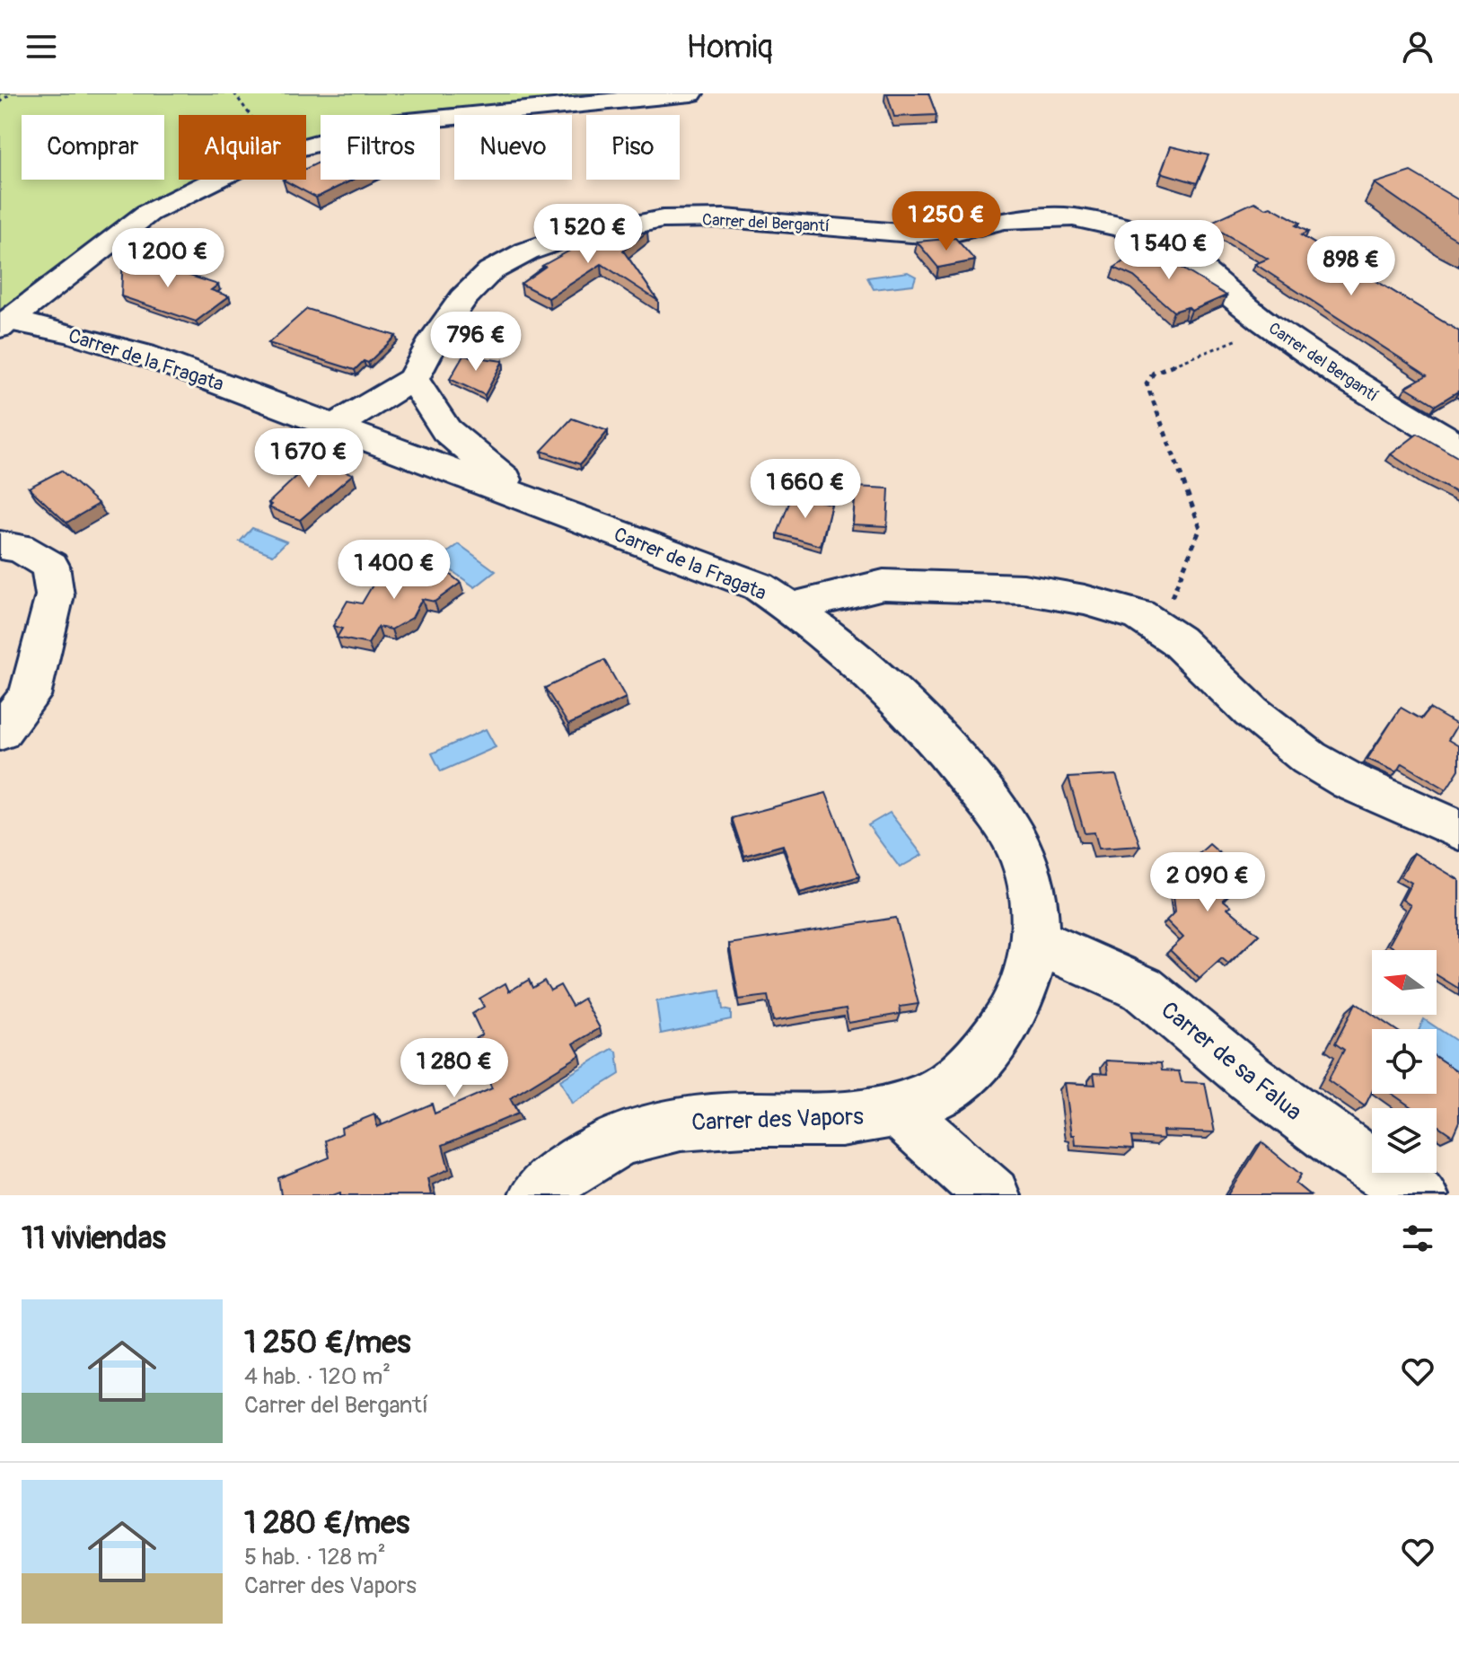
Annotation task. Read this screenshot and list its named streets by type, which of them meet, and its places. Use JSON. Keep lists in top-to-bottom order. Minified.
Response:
{"streets":{"street":["Carrer del Bergantí","Carrer de la Fragata","Carrer de sa Falua","Carrer des Vapors"]},"crossings":[["Carrer de la Fragata","Carrer des Vapors"],["Carrer de sa Falua","Carrer des Vapors"]],"north":"left","page":{"header":"Homiq","chip":["Comprar","Alquilar","Filtros","Nuevo","Piso"],"price":["1 250 €","1 520 €","1 540 €","1 200 €","898 €","796 €","1 670 €","1 660 €","1 400 €","2 090 €","1 280 €"],"heading":"11 viviendas","list":[{"name":"1 250 €/mes","note":"4 hab. · 120 m² · Carrer del Bergantí"},{"name":"1 280 €/mes","note":"5 hab. · 128 m² · Carrer des Vapors"}]}}
